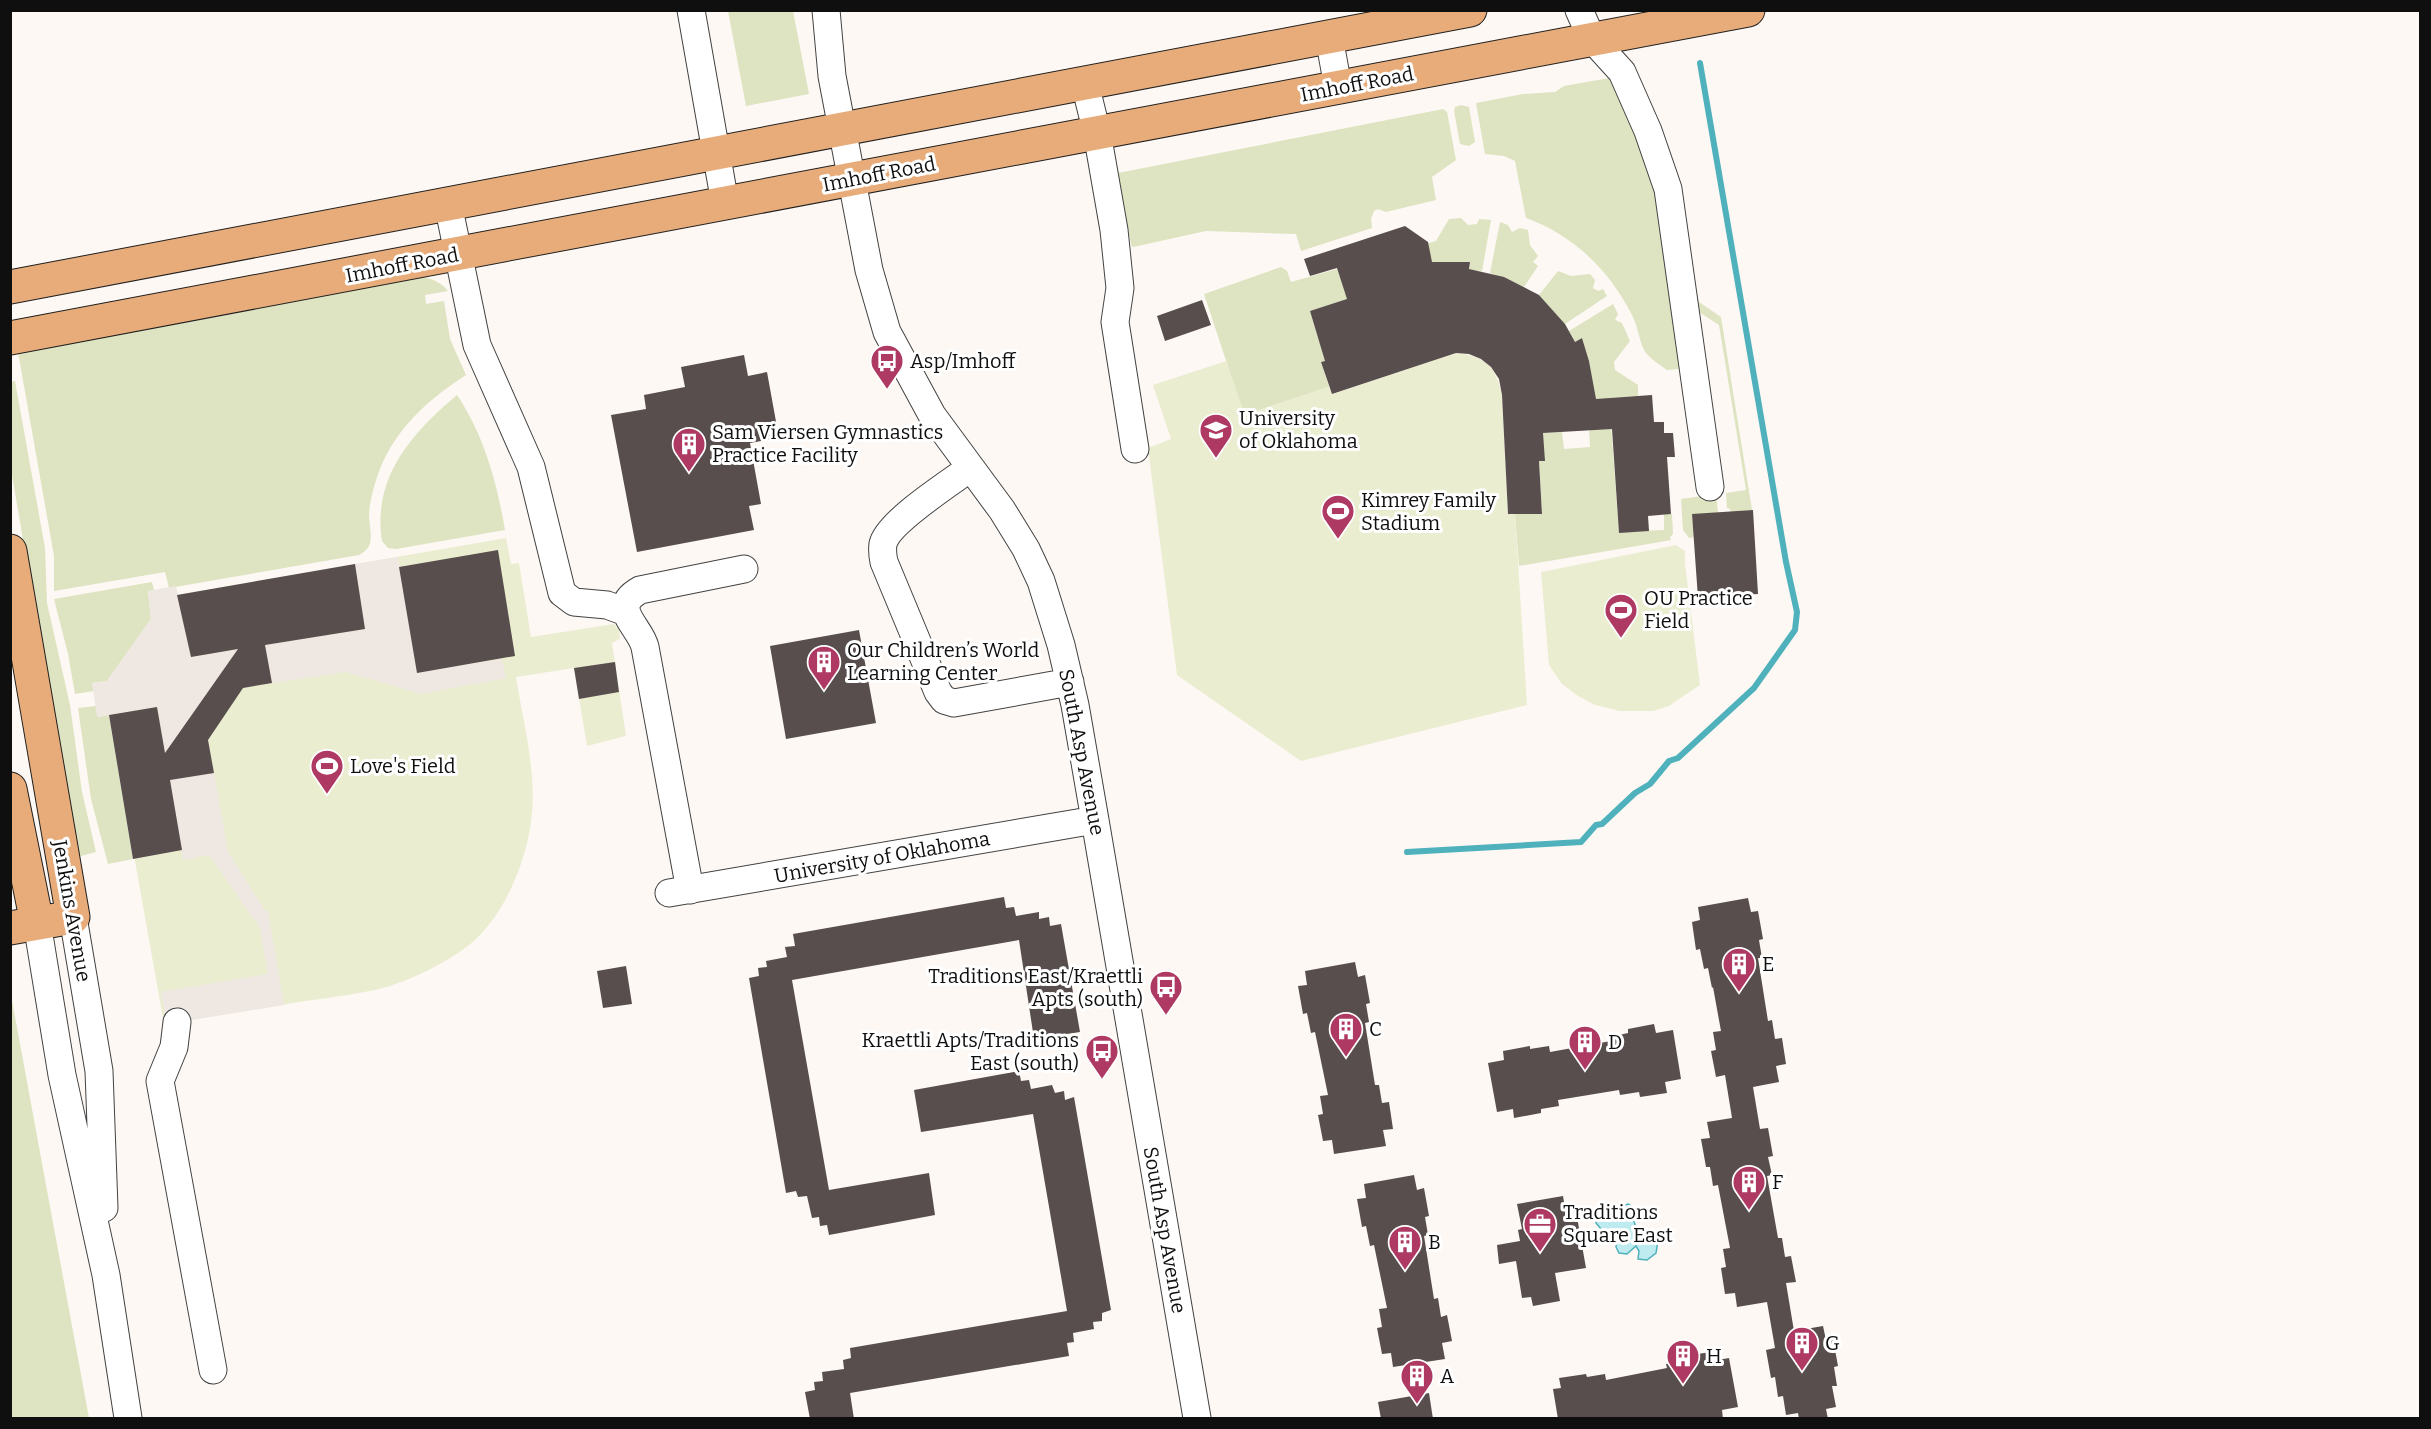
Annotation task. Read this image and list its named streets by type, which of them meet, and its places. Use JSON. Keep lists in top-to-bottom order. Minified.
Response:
{"streets":{"main road":["Imhoff Road","Jenkins Avenue"],"street":["South Asp Avenue","University of Oklahoma"]},"crossings":[["Imhoff Road","South Asp Avenue"],["South Asp Avenue","University of Oklahoma"]],"places":{"bus stop":["Asp/Imhoff","Traditions East/Kraettli Apts (south)","Kraettli Apts/Traditions East (south)"],"school or university":["University of Oklahoma"],"building":["Sam Viersen Gymnastics Practice Facility","Our Children’s World Learning Center","E","C","D","F","B","G","H","A"],"sports":["Kimrey Family Stadium","OU Practice Field","Love's Field"],"office":["Traditions Square East"]}}
